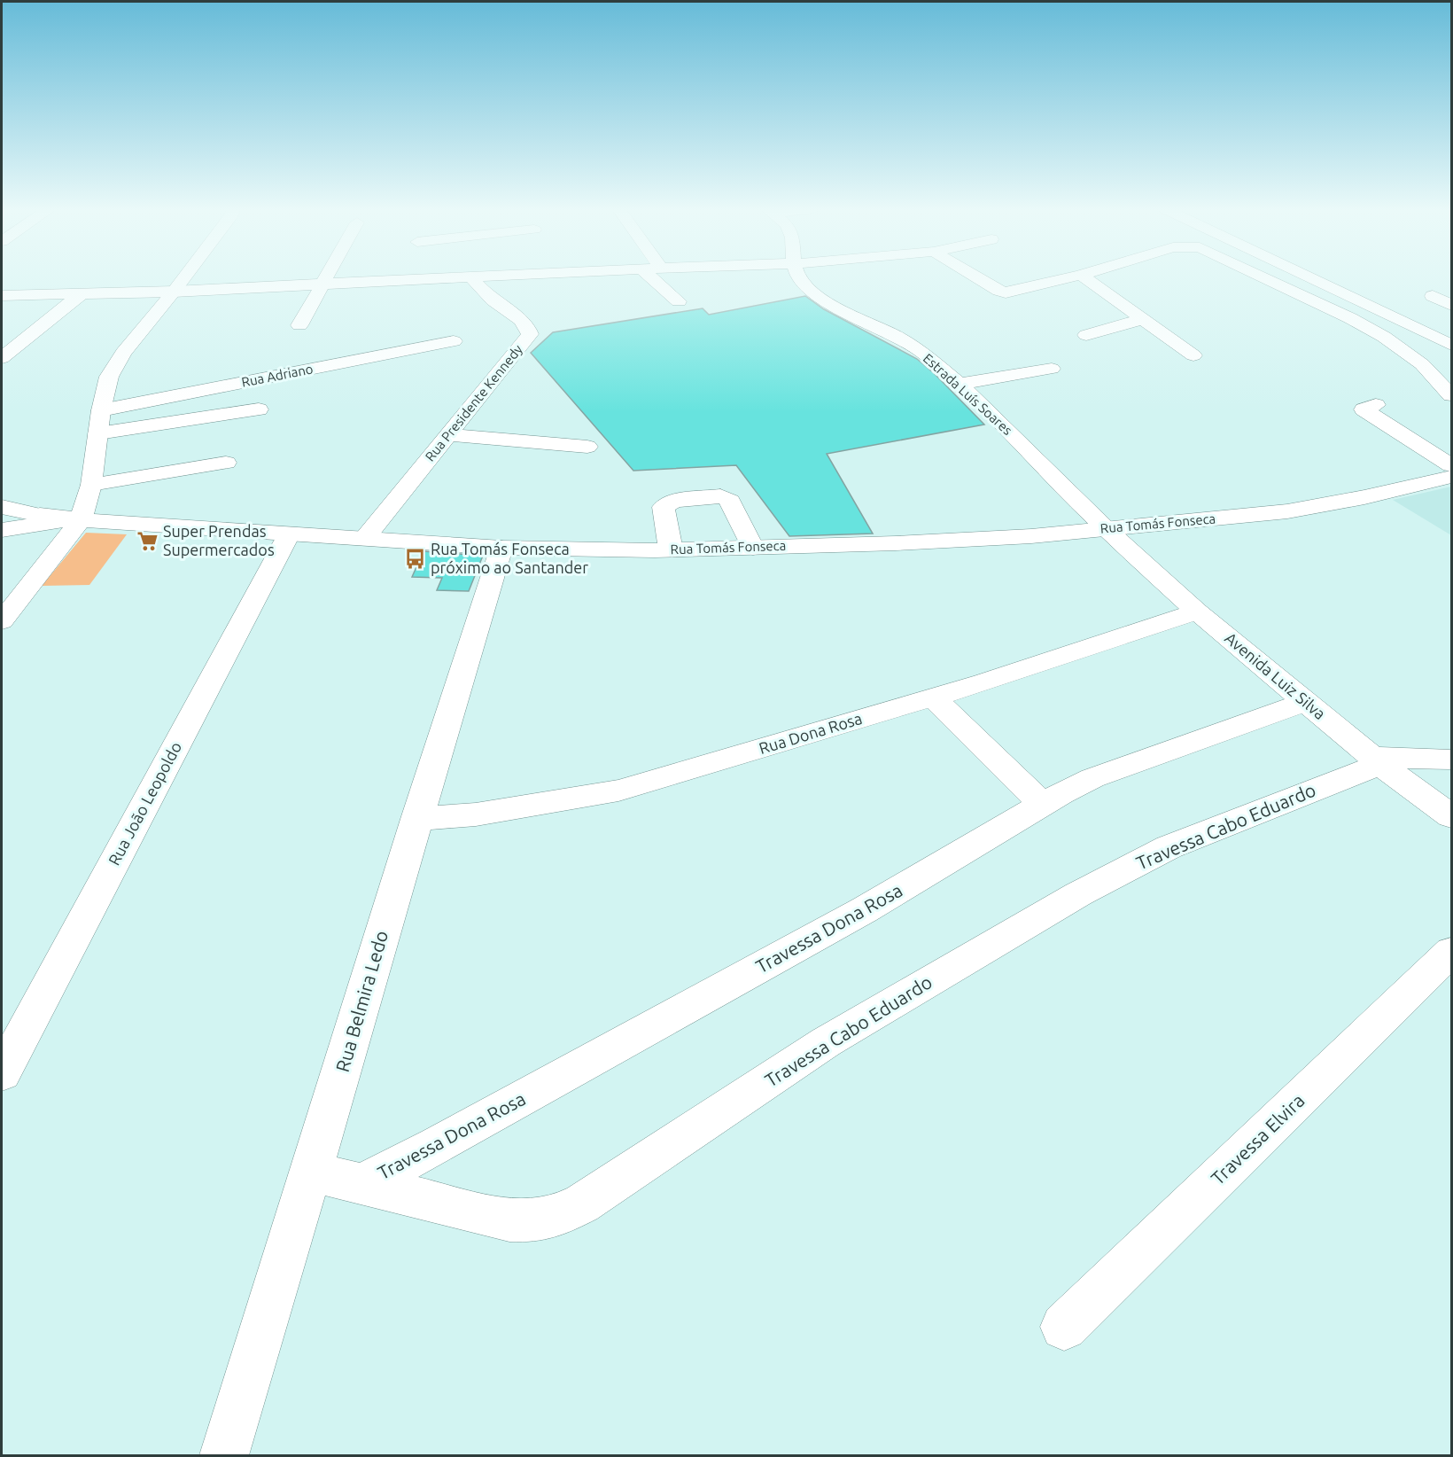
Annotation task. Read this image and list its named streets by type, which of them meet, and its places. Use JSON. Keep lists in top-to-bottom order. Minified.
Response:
{"streets":{"main road":["Rua Adriano","Estrada Luís Soares","Rua Presidente Kennedy","Rua Tomás Fonseca","Avenida Luiz Silva","Rua Dona Rosa","Rua João Leopoldo","Travessa Cabo Eduardo","Travessa Dona Rosa","Rua Belmira Ledo","Travessa Elvira"]},"crossings":[["Estrada Luís Soares","Rua Tomás Fonseca"],["Estrada Luís Soares","Avenida Luiz Silva"],["Rua Presidente Kennedy","Rua Tomás Fonseca"],["Rua Tomás Fonseca","Avenida Luiz Silva"],["Rua Tomás Fonseca","Rua João Leopoldo"],["Rua Tomás Fonseca","Rua Belmira Ledo"],["Avenida Luiz Silva","Rua Dona Rosa"],["Avenida Luiz Silva","Travessa Cabo Eduardo"],["Avenida Luiz Silva","Travessa Dona Rosa"],["Rua Dona Rosa","Rua Belmira Ledo"],["Travessa Cabo Eduardo","Travessa Dona Rosa"],["Travessa Cabo Eduardo","Rua Belmira Ledo"]],"places":{"supermarket":["Super Prendas Supermercados"],"bus stop":["Rua Tomás Fonseca próximo ao Santander"]}}
